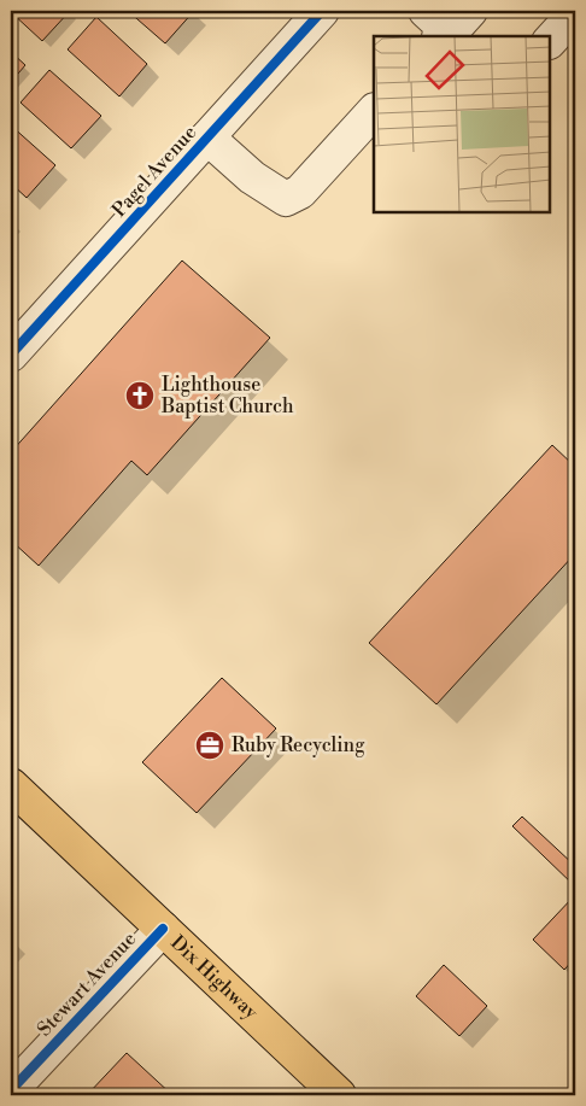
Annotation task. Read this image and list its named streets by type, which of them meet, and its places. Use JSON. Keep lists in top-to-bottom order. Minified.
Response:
{"streets":{"main road":["Dix Highway"],"street":["Pagel Avenue","Stewart Avenue"]},"crossings":[["Dix Highway","Stewart Avenue"]],"places":{"church":["Lighthouse Baptist Church"],"office":["Ruby Recycling"]}}
